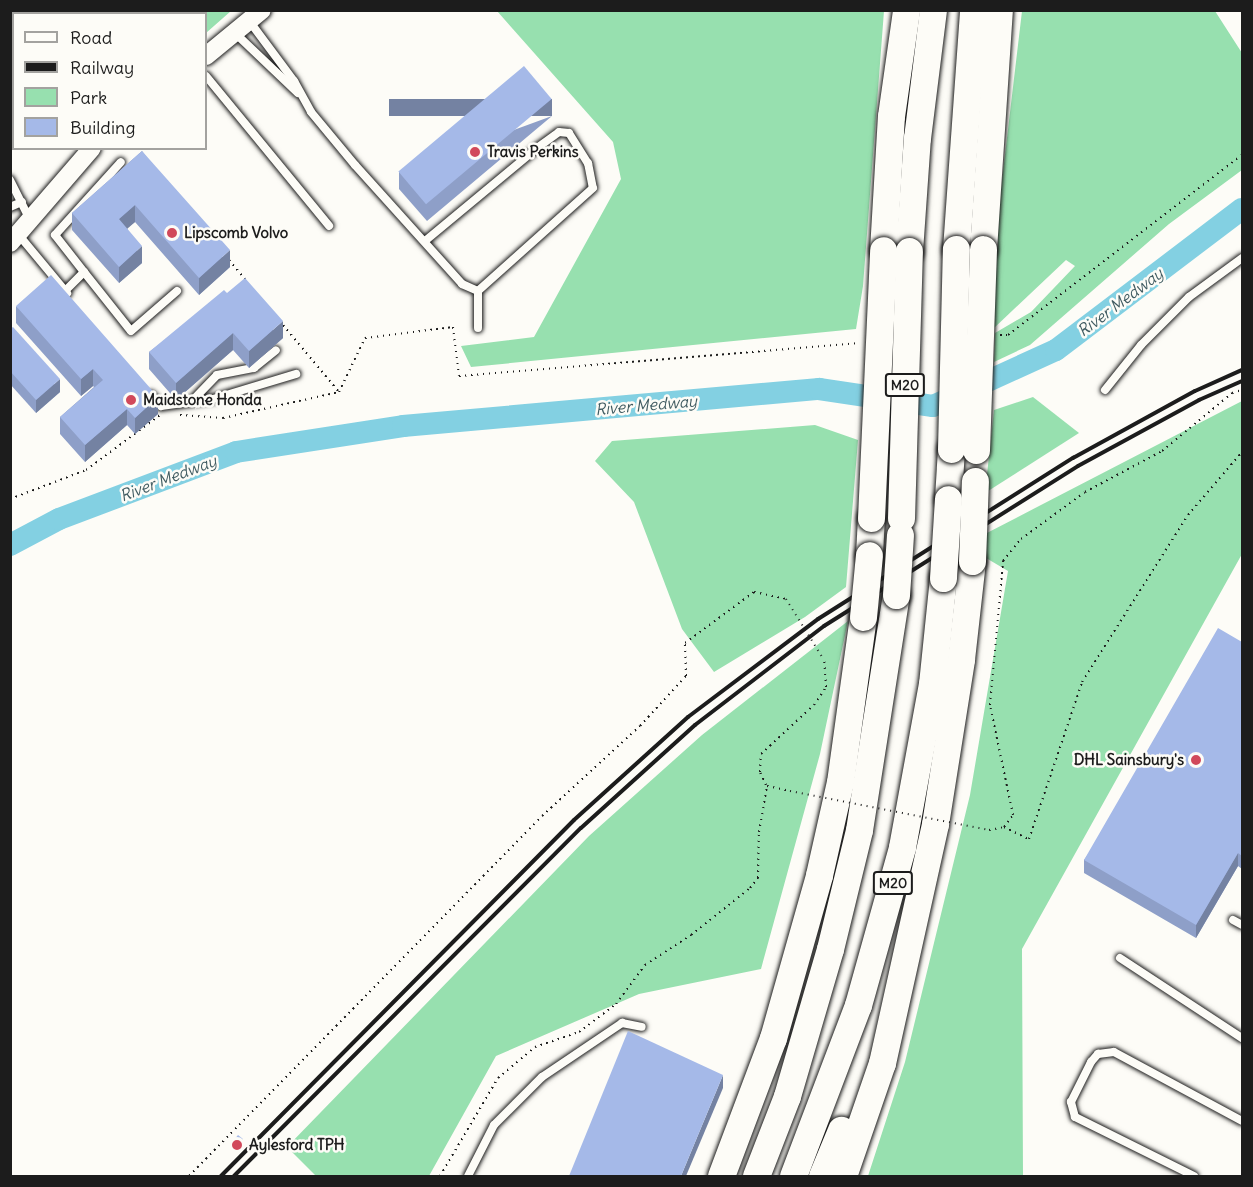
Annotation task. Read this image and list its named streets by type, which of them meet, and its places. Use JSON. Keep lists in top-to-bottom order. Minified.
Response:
{"streets":{"highway":["M20"]},"water":["River Medway"],"places":["Travis Perkins","Lipscomb Volvo","Maidstone Honda","DHL Sainsbury's","Aylesford TPH"],"legend":["Road","Railway","Park","Building"]}
